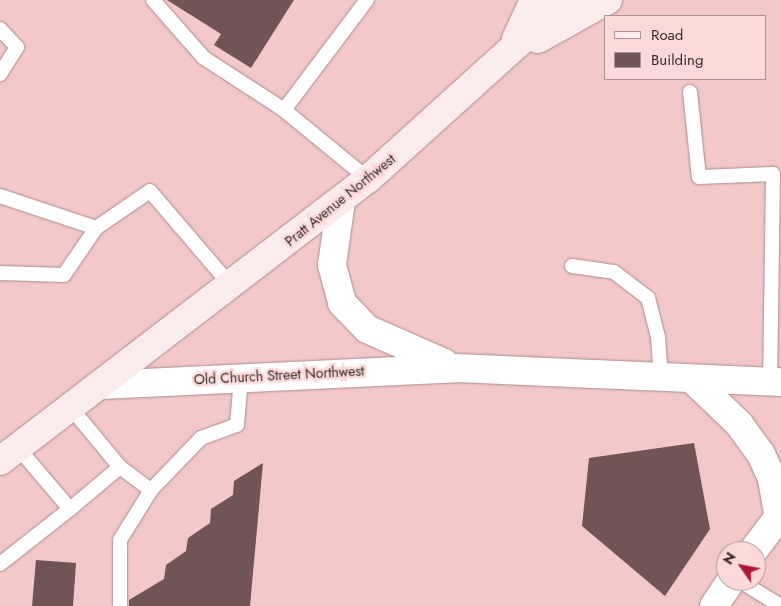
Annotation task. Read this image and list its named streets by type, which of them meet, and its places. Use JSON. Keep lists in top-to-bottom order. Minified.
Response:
{"streets":{"main road":["Pratt Avenue Northwest"],"street":["Old Church Street Northwest"]},"crossings":[["Pratt Avenue Northwest","Old Church Street Northwest"]],"legend":["Road","Building"],"north":"top left"}
